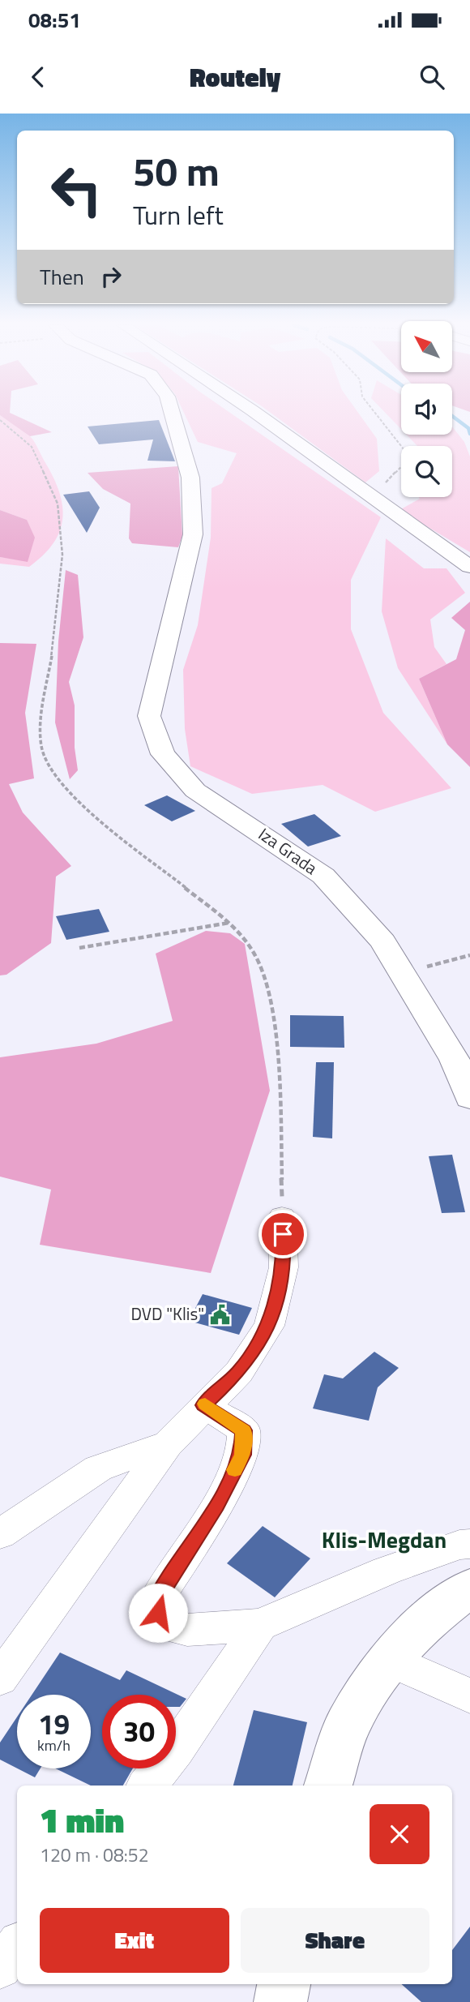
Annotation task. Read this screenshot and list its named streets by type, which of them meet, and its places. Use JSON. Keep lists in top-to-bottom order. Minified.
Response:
{"streets":{"main road":["Iza Grada"]},"districts":["Klis-Megdan"],"places":{"public building":["DVD \"Klis\""]},"north":"top left","page":{"status":"08:51","header":"Routely","turn":["50 m","Turn left"],"then":"Then","speed":"19 km/h","limit":"30","heading":["1 min","120 m · 08:52"],"buttons":["Exit","Share"]}}
